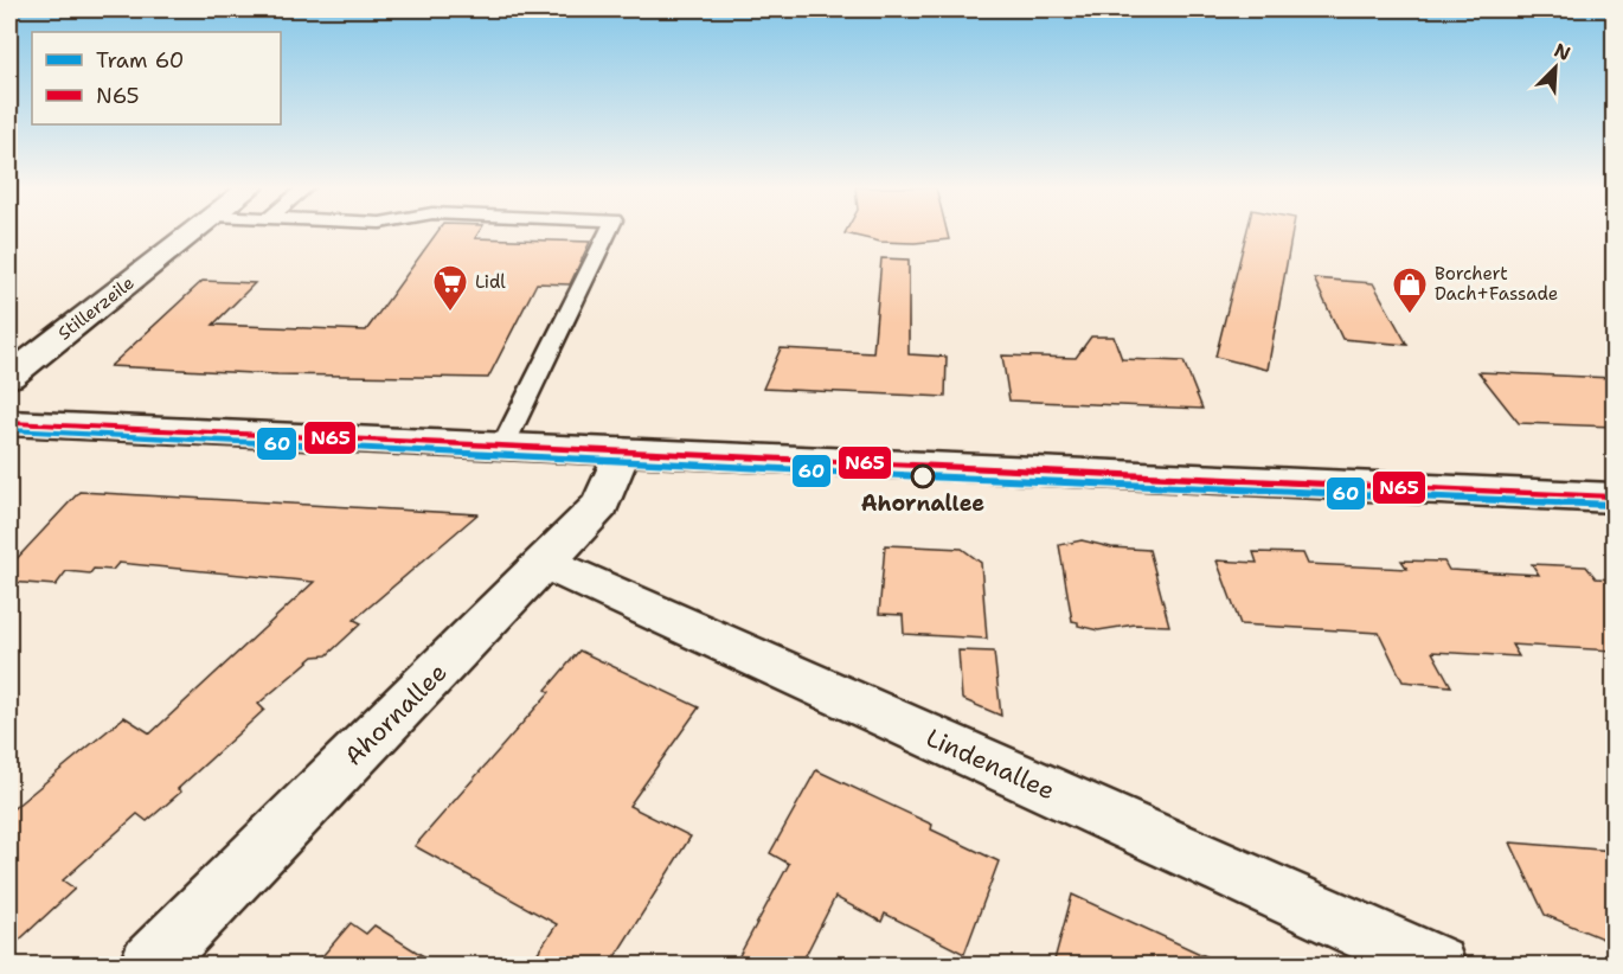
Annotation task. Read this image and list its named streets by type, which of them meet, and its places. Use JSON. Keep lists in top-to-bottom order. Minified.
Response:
{"streets":{"street":["Stillerzeile","Ahornallee","Lindenallee"]},"crossings":[["Ahornallee","Lindenallee"]],"places":{"supermarket":["Lidl"],"shop":["Borchert Dach+Fassade"],"other":["Ahornallee"]},"lines":["transit line N65","tram line 60"],"legend":["Tram 60","N65"],"north":"top right"}
